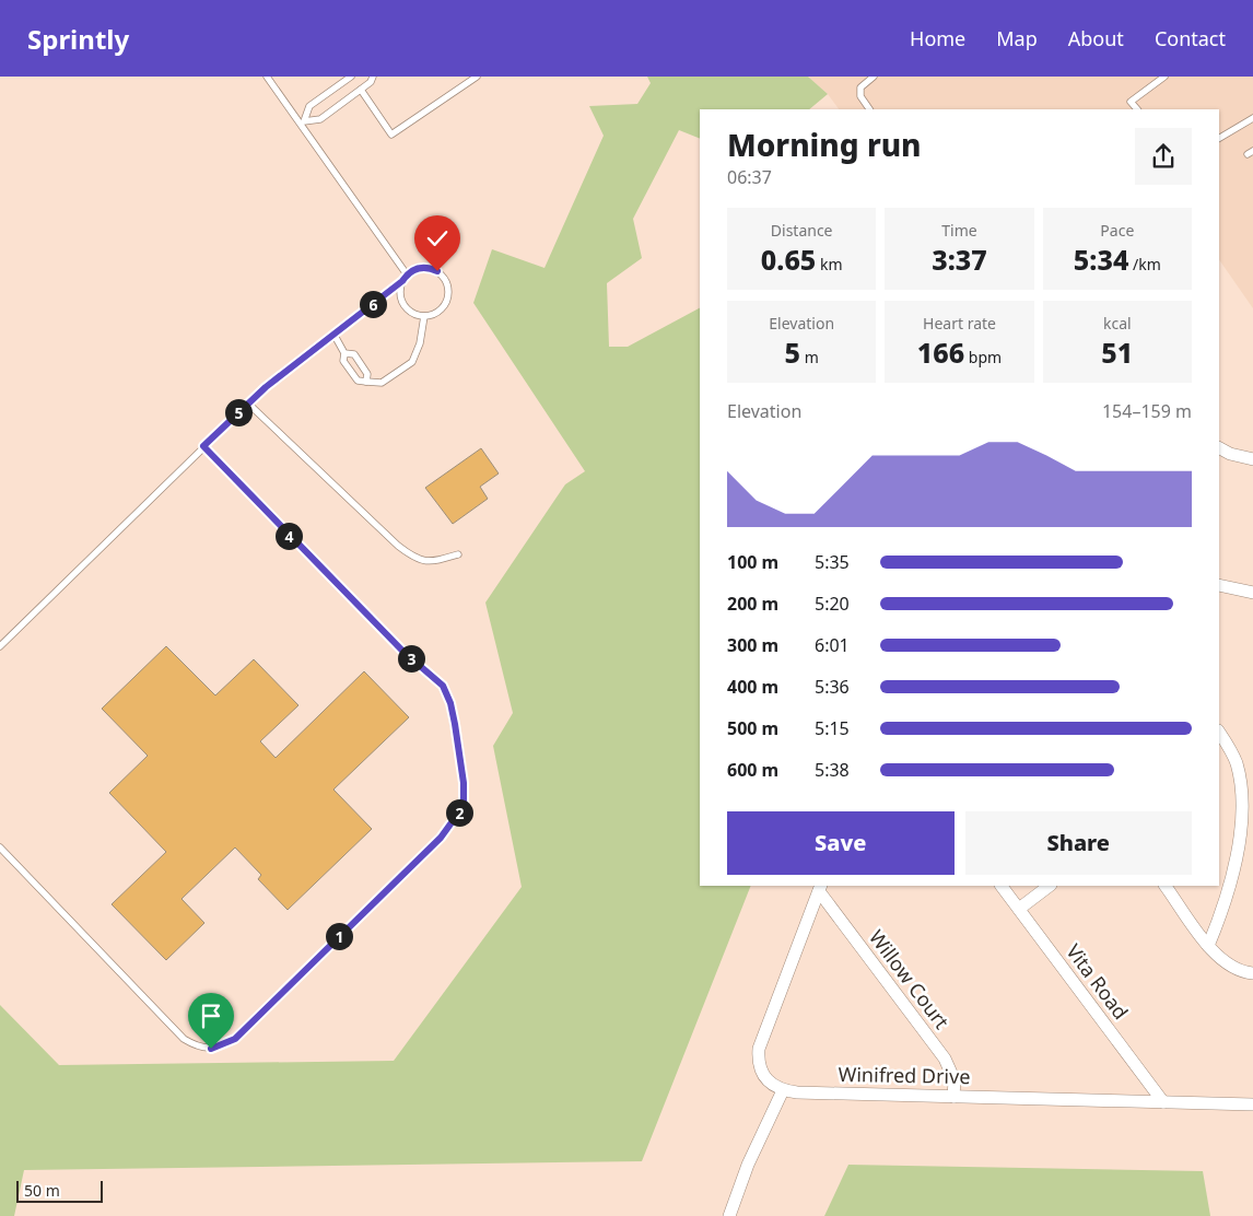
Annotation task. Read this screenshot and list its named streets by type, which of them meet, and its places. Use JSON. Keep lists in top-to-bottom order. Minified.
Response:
{"streets":{"street":["Willow Court","Vita Road","Winifred Drive"]},"crossings":[["Willow Court","Winifred Drive"],["Vita Road","Winifred Drive"]],"scale_bar":"50 m","page":{"header":"Sprintly","nav":["Home","Map","About","Contact"],"heading":["Morning run","06:37"],"stats":[["Distance","0.65 km"],["Time","3:37"],["Pace","5:34 /km"],["Elevation","5 m"],["Heart rate","166 bpm"],["kcal","51"]],"pins":["6","5","4","3","2","1"],"chart":["Elevation","154–159 m"],"list":[{"name":"100 m","note":"5:35"},{"name":"200 m","note":"5:20"},{"name":"300 m","note":"6:01"},{"name":"400 m","note":"5:36"},{"name":"500 m","note":"5:15"},{"name":"600 m","note":"5:38"}],"buttons":["Save","Share"],"scale":"50 m"}}
